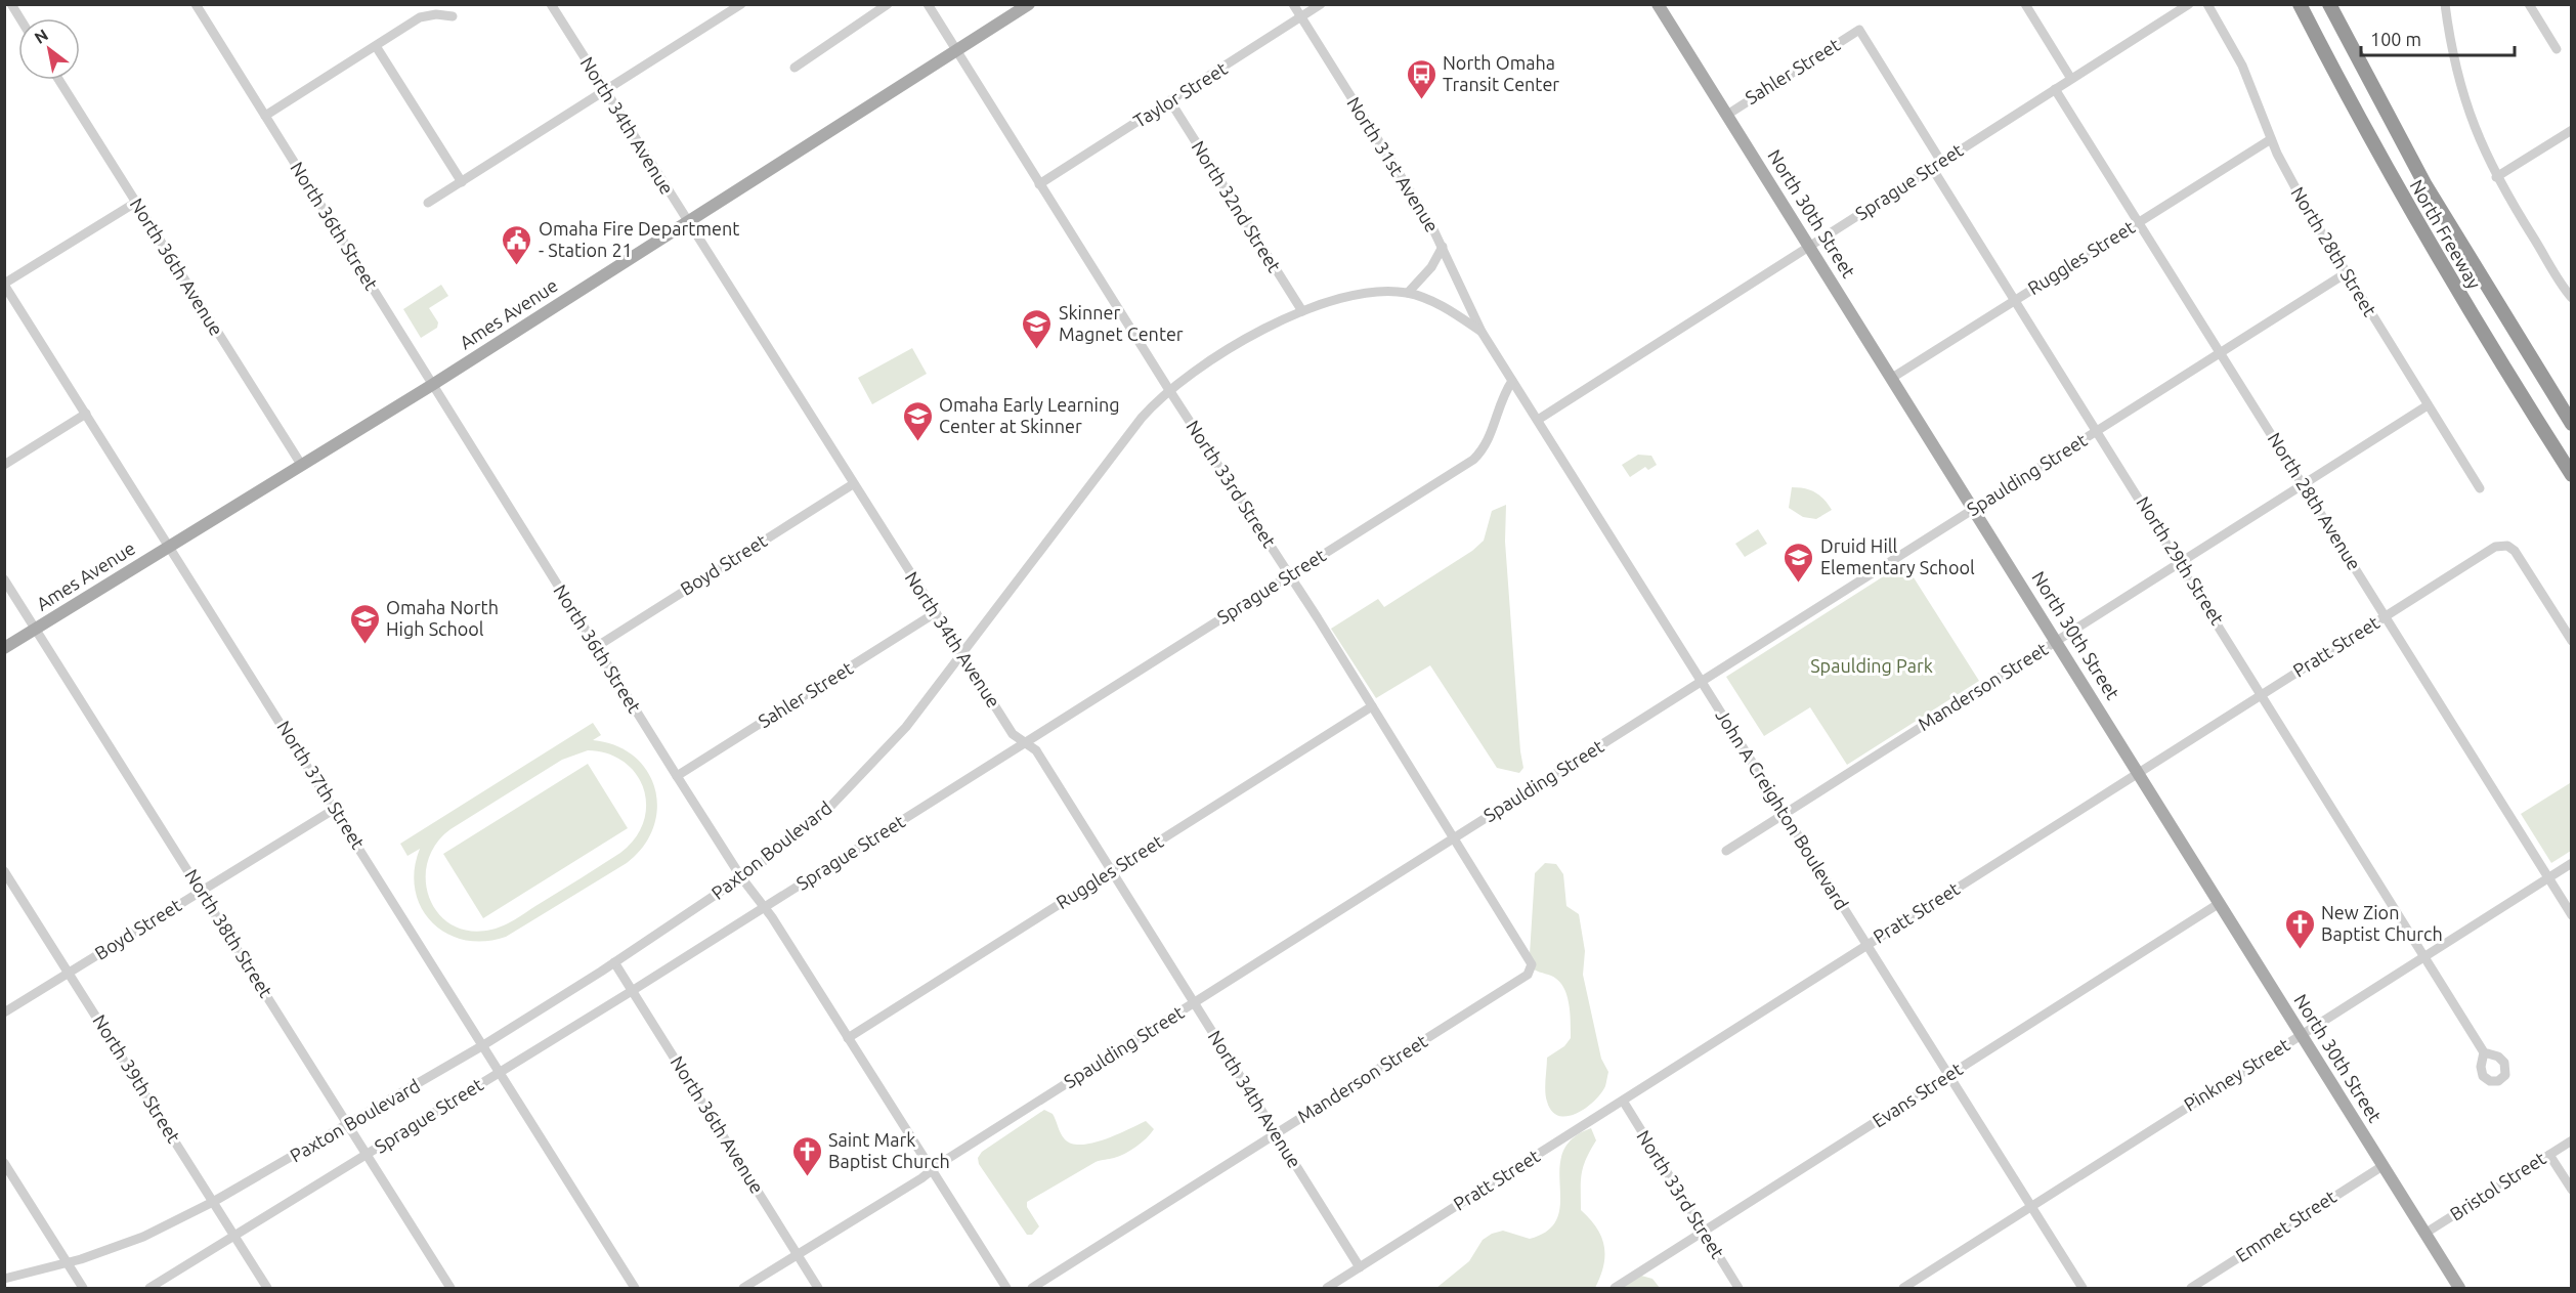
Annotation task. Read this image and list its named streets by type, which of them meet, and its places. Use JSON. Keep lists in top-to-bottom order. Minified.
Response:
{"streets":{"highway":["North Freeway"],"main road":["North 30th Street","Ames Avenue"],"street":["Sahler Street","Taylor Street","North 34th Avenue","North 31st Avenue","Sprague Street","North 32nd Street","North 36th Street","North 28th Street","Ruggles Street","North 36th Avenue","Spaulding Street","North 33rd Street","North 28th Avenue","North 29th Street","Boyd Street","Pratt Street","Manderson Street","North 37th Street","John A Creighton Boulevard","Paxton Boulevard","North 38th Street","Pinkney Street","North 39th Street","Evans Street","Bristol Street","Emmet Street"]},"crossings":[["Sahler Street","North 34th Avenue"],["Sahler Street","Sprague Street"],["Sahler Street","North 30th Street"],["Sahler Street","North 36th Street"],["Taylor Street","North 31st Avenue"],["Taylor Street","North 32nd Street"],["Taylor Street","North 33rd Street"],["North 34th Avenue","Sprague Street"],["North 34th Avenue","Ruggles Street"],["North 34th Avenue","Ames Avenue"],["North 34th Avenue","Spaulding Street"],["North 34th Avenue","Boyd Street"],["North 34th Avenue","Pratt Street"],["North 34th Avenue","Manderson Street"],["North 34th Avenue","Paxton Boulevard"],["North 31st Avenue","John A Creighton Boulevard"],["North 31st Avenue","Paxton Boulevard"],["Sprague Street","North 30th Street"],["Sprague Street","North 36th Street"],["Sprague Street","North 36th Avenue"],["Sprague Street","North 33rd Street"],["Sprague Street","North 28th Avenue"],["Sprague Street","North 29th Street"],["Sprague Street","North 37th Street"],["Sprague Street","John A Creighton Boulevard"],["Sprague Street","North 38th Street"],["Sprague Street","North 39th Street"],["North 32nd Street","Paxton Boulevard"],["North 30th Street","Ruggles Street"],["North 30th Street","Spaulding Street"],["North 30th Street","Pratt Street"],["North 30th Street","Manderson Street"],["North 30th Street","Pinkney Street"],["North 30th Street","Evans Street"],["North 30th Street","Bristol Street"],["North 30th Street","Emmet Street"],["North 36th Street","Ruggles Street"],["North 36th Street","Ames Avenue"],["North 36th Street","Spaulding Street"],["North 36th Street","Boyd Street"],["North 36th Street","Paxton Boulevard"],["North 28th Street","Ruggles Street"],["North 28th Street","Spaulding Street"],["North 28th Street","Manderson Street"],["Ruggles Street","North 33rd Street"],["Ruggles Street","North 28th Avenue"],["Ruggles Street","North 29th Street"],["North 36th Avenue","Ames Avenue"],["North 36th Avenue","Spaulding Street"],["North 36th Avenue","Paxton Boulevard"],["Ames Avenue","North 33rd Street"],["Ames Avenue","North 37th Street"],["Ames Avenue","North 38th Street"],["Spaulding Street","North 33rd Street"],["Spaulding Street","North 28th Avenue"],["Spaulding Street","North 29th Street"],["Spaulding Street","John A Creighton Boulevard"],["North 33rd Street","Pratt Street"],["North 33rd Street","Manderson Street"],["North 33rd Street","Paxton Boulevard"],["North 33rd Street","Evans Street"],["North 28th Avenue","Pratt Street"],["North 28th Avenue","Manderson Street"],["North 28th Avenue","Pinkney Street"],["North 29th Street","Pratt Street"],["North 29th Street","Manderson Street"],["North 29th Street","Pinkney Street"],["Boyd Street","North 37th Street"],["Boyd Street","North 38th Street"],["Boyd Street","North 39th Street"],["Pratt Street","John A Creighton Boulevard"],["Manderson Street","John A Creighton Boulevard"],["North 37th Street","Paxton Boulevard"],["John A Creighton Boulevard","Paxton Boulevard"],["John A Creighton Boulevard","Pinkney Street"],["John A Creighton Boulevard","Evans Street"],["Paxton Boulevard","North 38th Street"],["Paxton Boulevard","North 39th Street"]],"parks":["Spaulding Park"],"places":{"bus stop":["North Omaha Transit Center"],"public building":["Omaha Fire Department - Station 21"],"school or university":["Skinner Magnet Center","Omaha Early Learning Center at Skinner","Druid Hill Elementary School","Omaha North High School"],"church":["New Zion Baptist Church","Saint Mark Baptist Church"]},"scale_bar":"100 m","north":"top left"}
